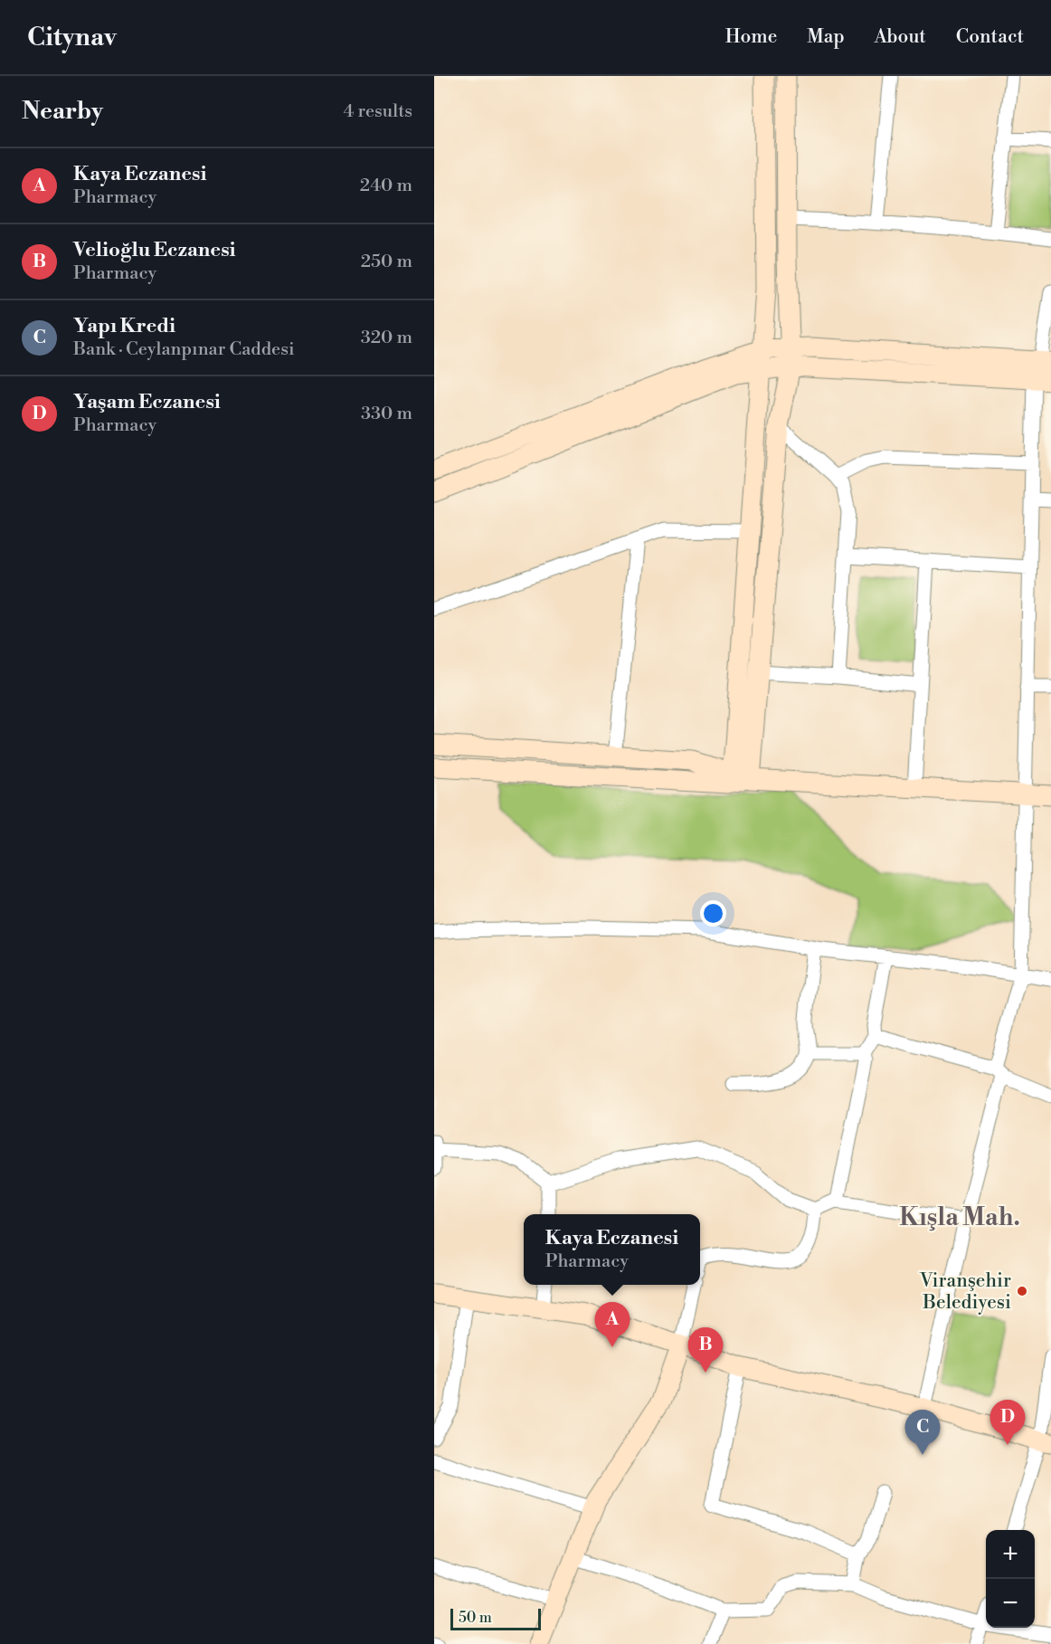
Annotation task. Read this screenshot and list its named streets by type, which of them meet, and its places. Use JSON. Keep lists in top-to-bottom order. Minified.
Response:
{"districts":["Kışla Mah."],"places":["Viranşehir Belediyesi"],"scale_bar":"50 m","page":{"header":"Citynav","nav":["Home","Map","About","Contact"],"heading":["Nearby","4 results"],"list":[{"mark":"A","name":"Kaya Eczanesi","note":"Pharmacy","value":"240 m"},{"mark":"B","name":"Velioğlu Eczanesi","note":"Pharmacy","value":"250 m"},{"mark":"C","name":"Yapı Kredi","note":"Bank · Ceylanpınar Caddesi","value":"320 m"},{"mark":"D","name":"Yaşam Eczanesi","note":"Pharmacy","value":"330 m"}],"popup":["Kaya Eczanesi","Pharmacy"],"pins":["A","B","D","C"],"map_buttons":["+","−"],"scale":"50 m"}}
